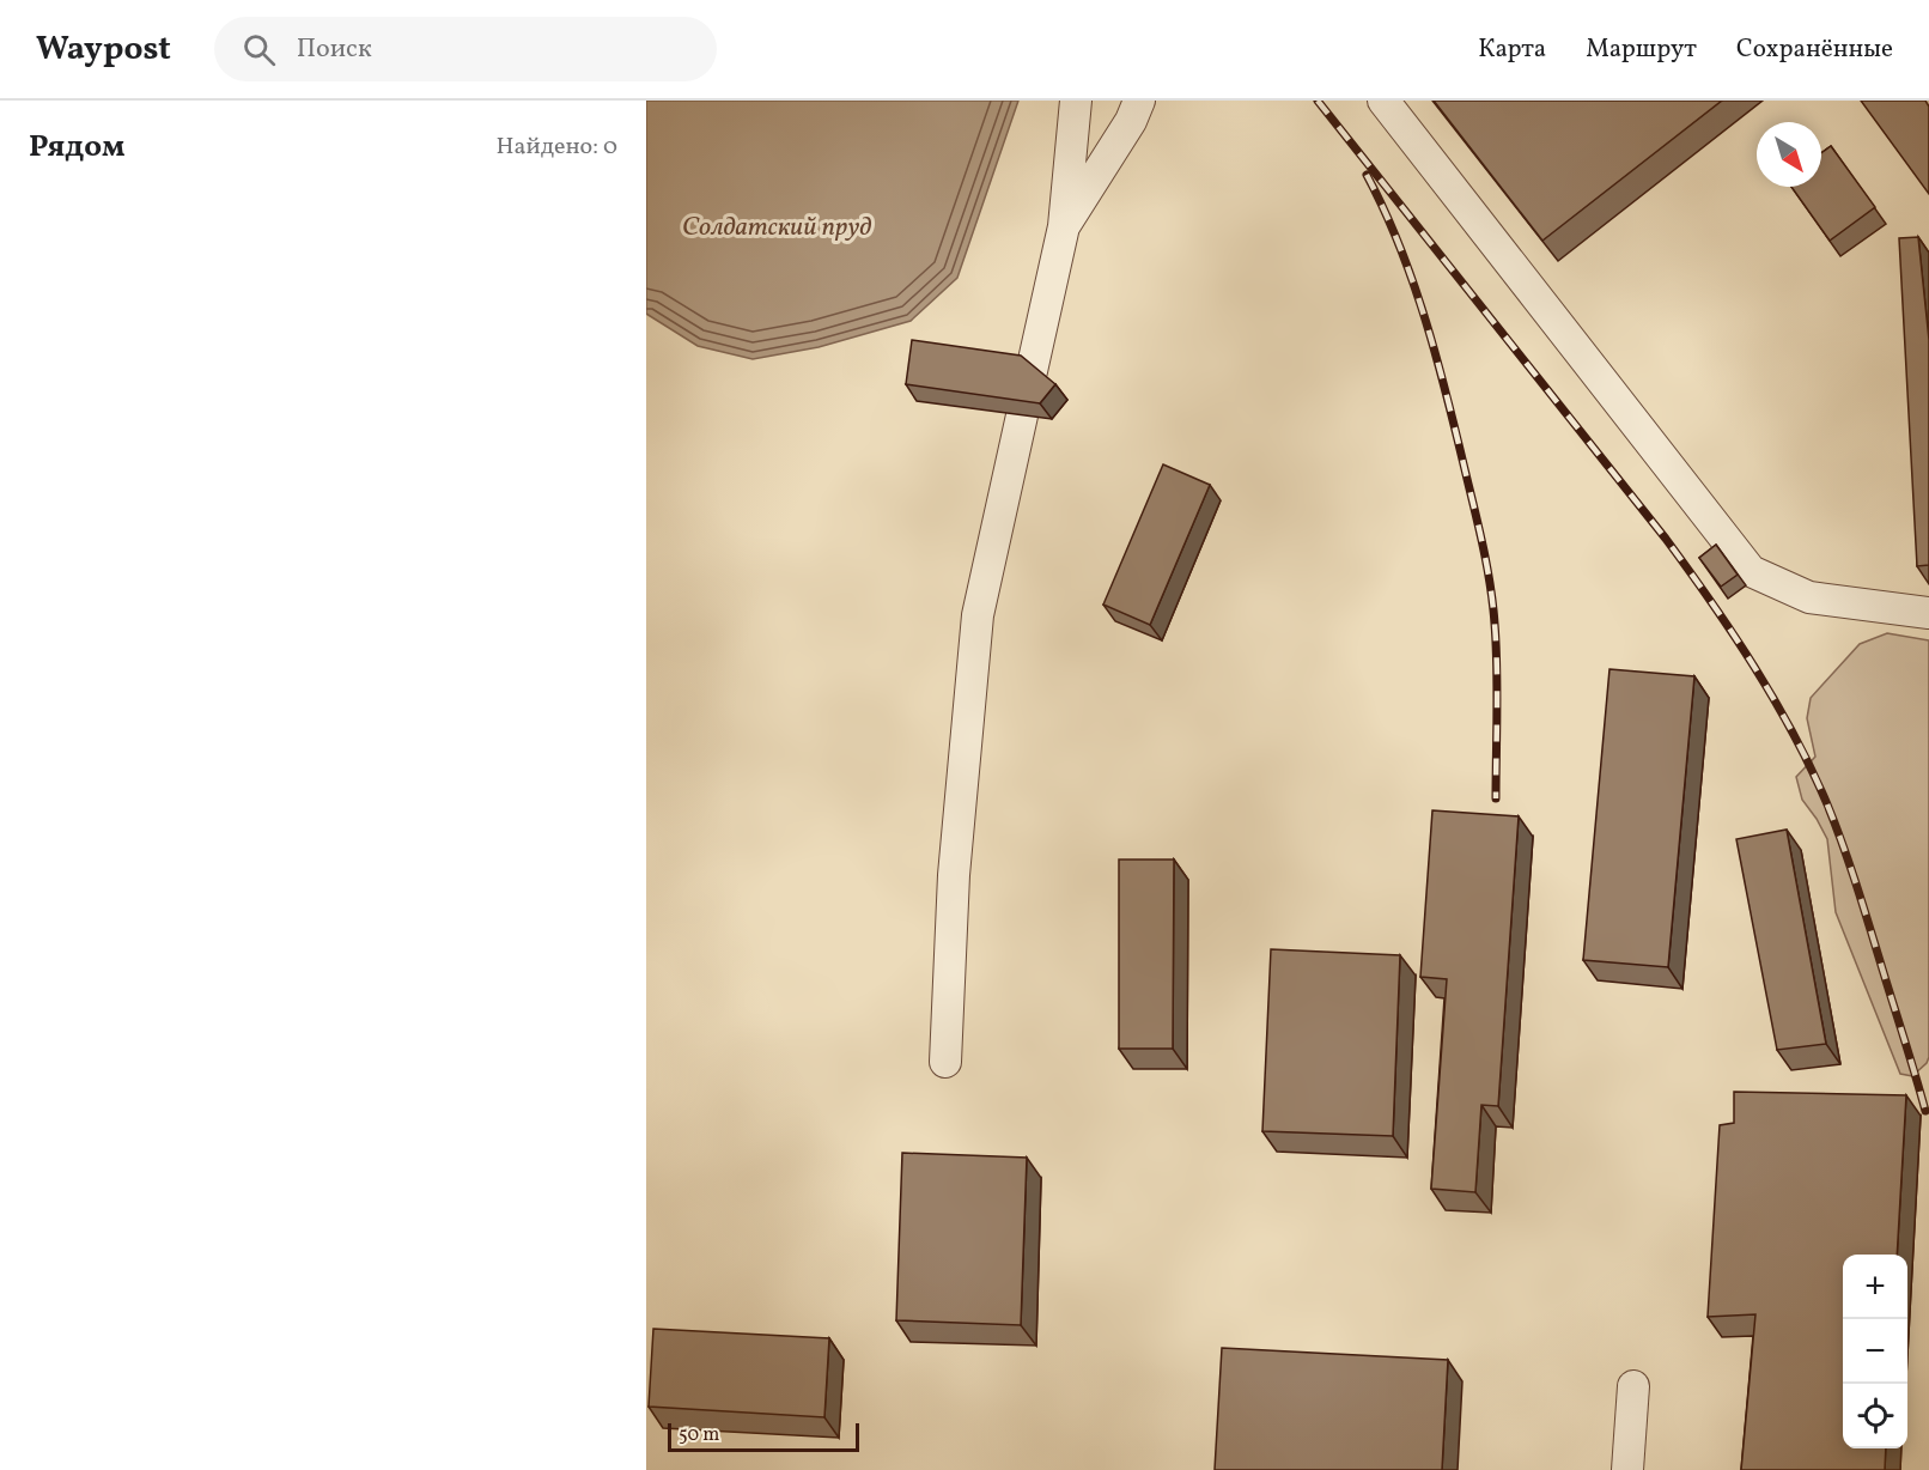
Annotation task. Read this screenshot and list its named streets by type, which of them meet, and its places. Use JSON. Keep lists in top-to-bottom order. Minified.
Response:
{"water":["Солдатский пруд"],"scale_bar":"50 m","north":"bottom right","page":{"header":"Waypost","search":"Поиск","nav":["Карта","Маршрут","Сохранённые"],"heading":["Рядом","Найдено: 0"],"map_buttons":["+","−"],"scale":"50 m"}}
